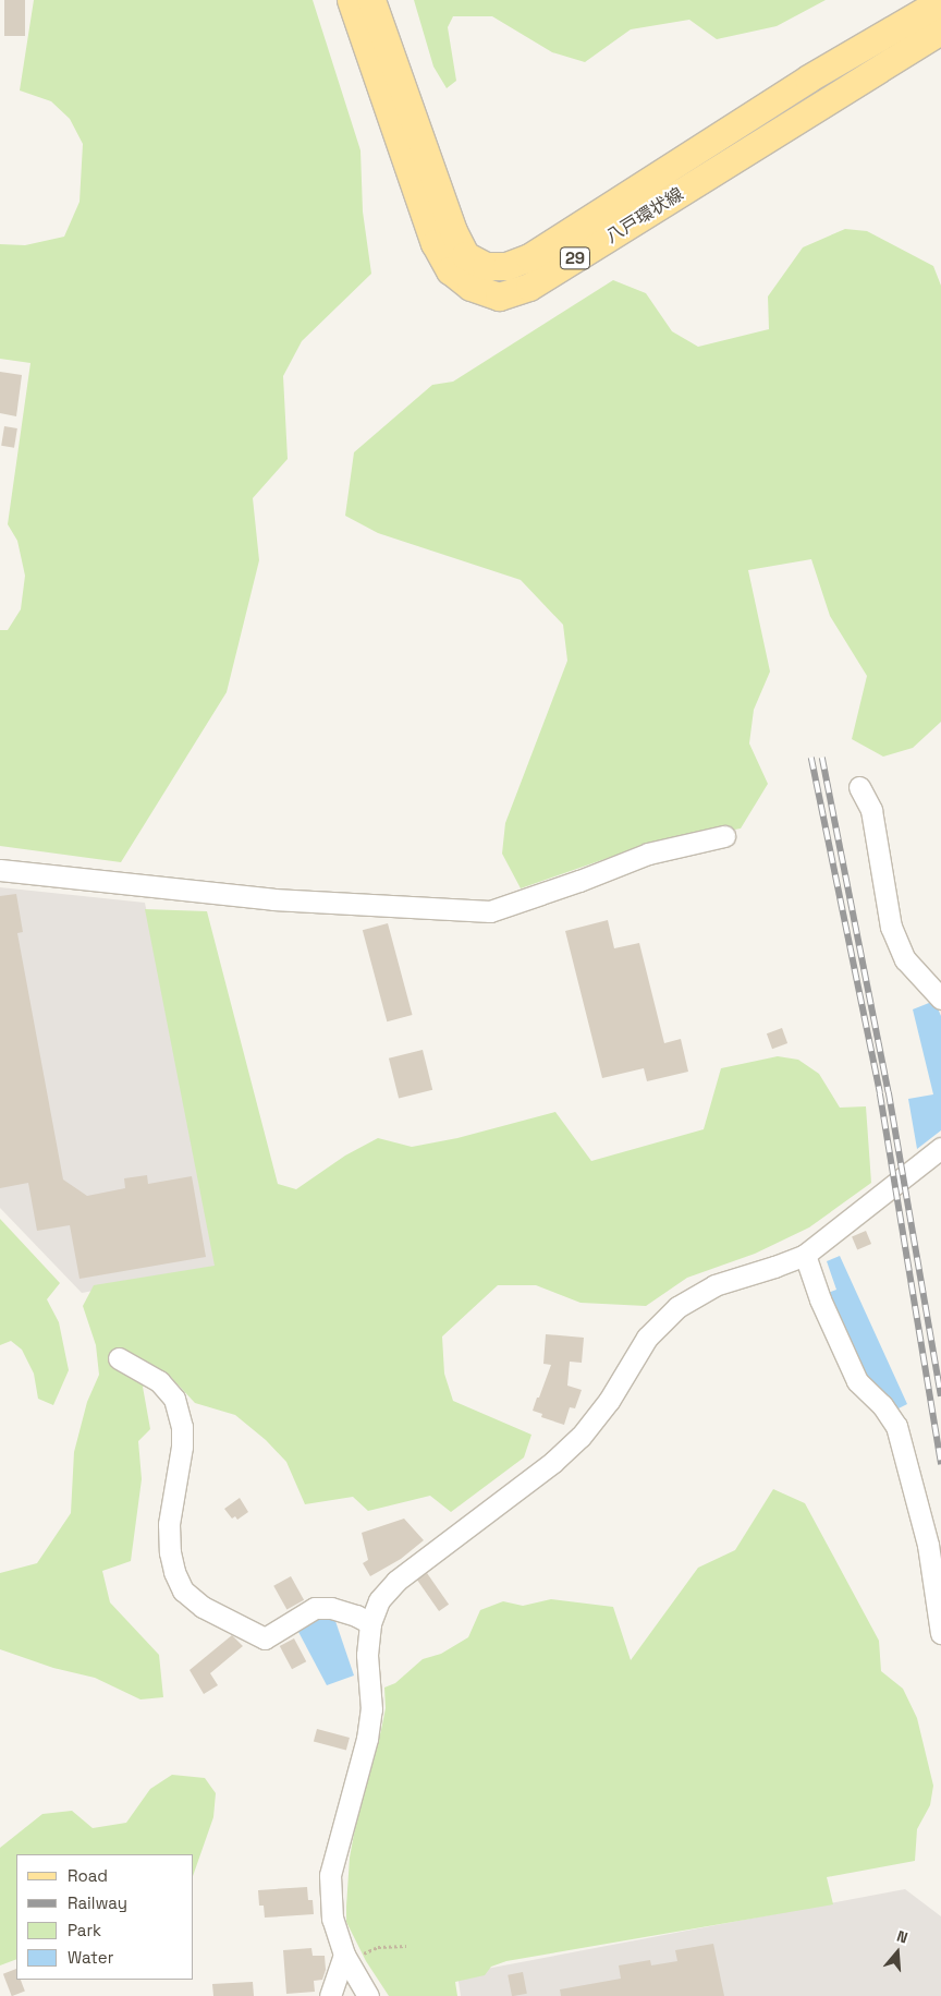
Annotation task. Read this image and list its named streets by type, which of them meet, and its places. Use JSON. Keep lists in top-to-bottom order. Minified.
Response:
{"streets":{"main road":["八戸環状線","29"]},"legend":["Road","Railway","Park","Water"],"north":"top"}
